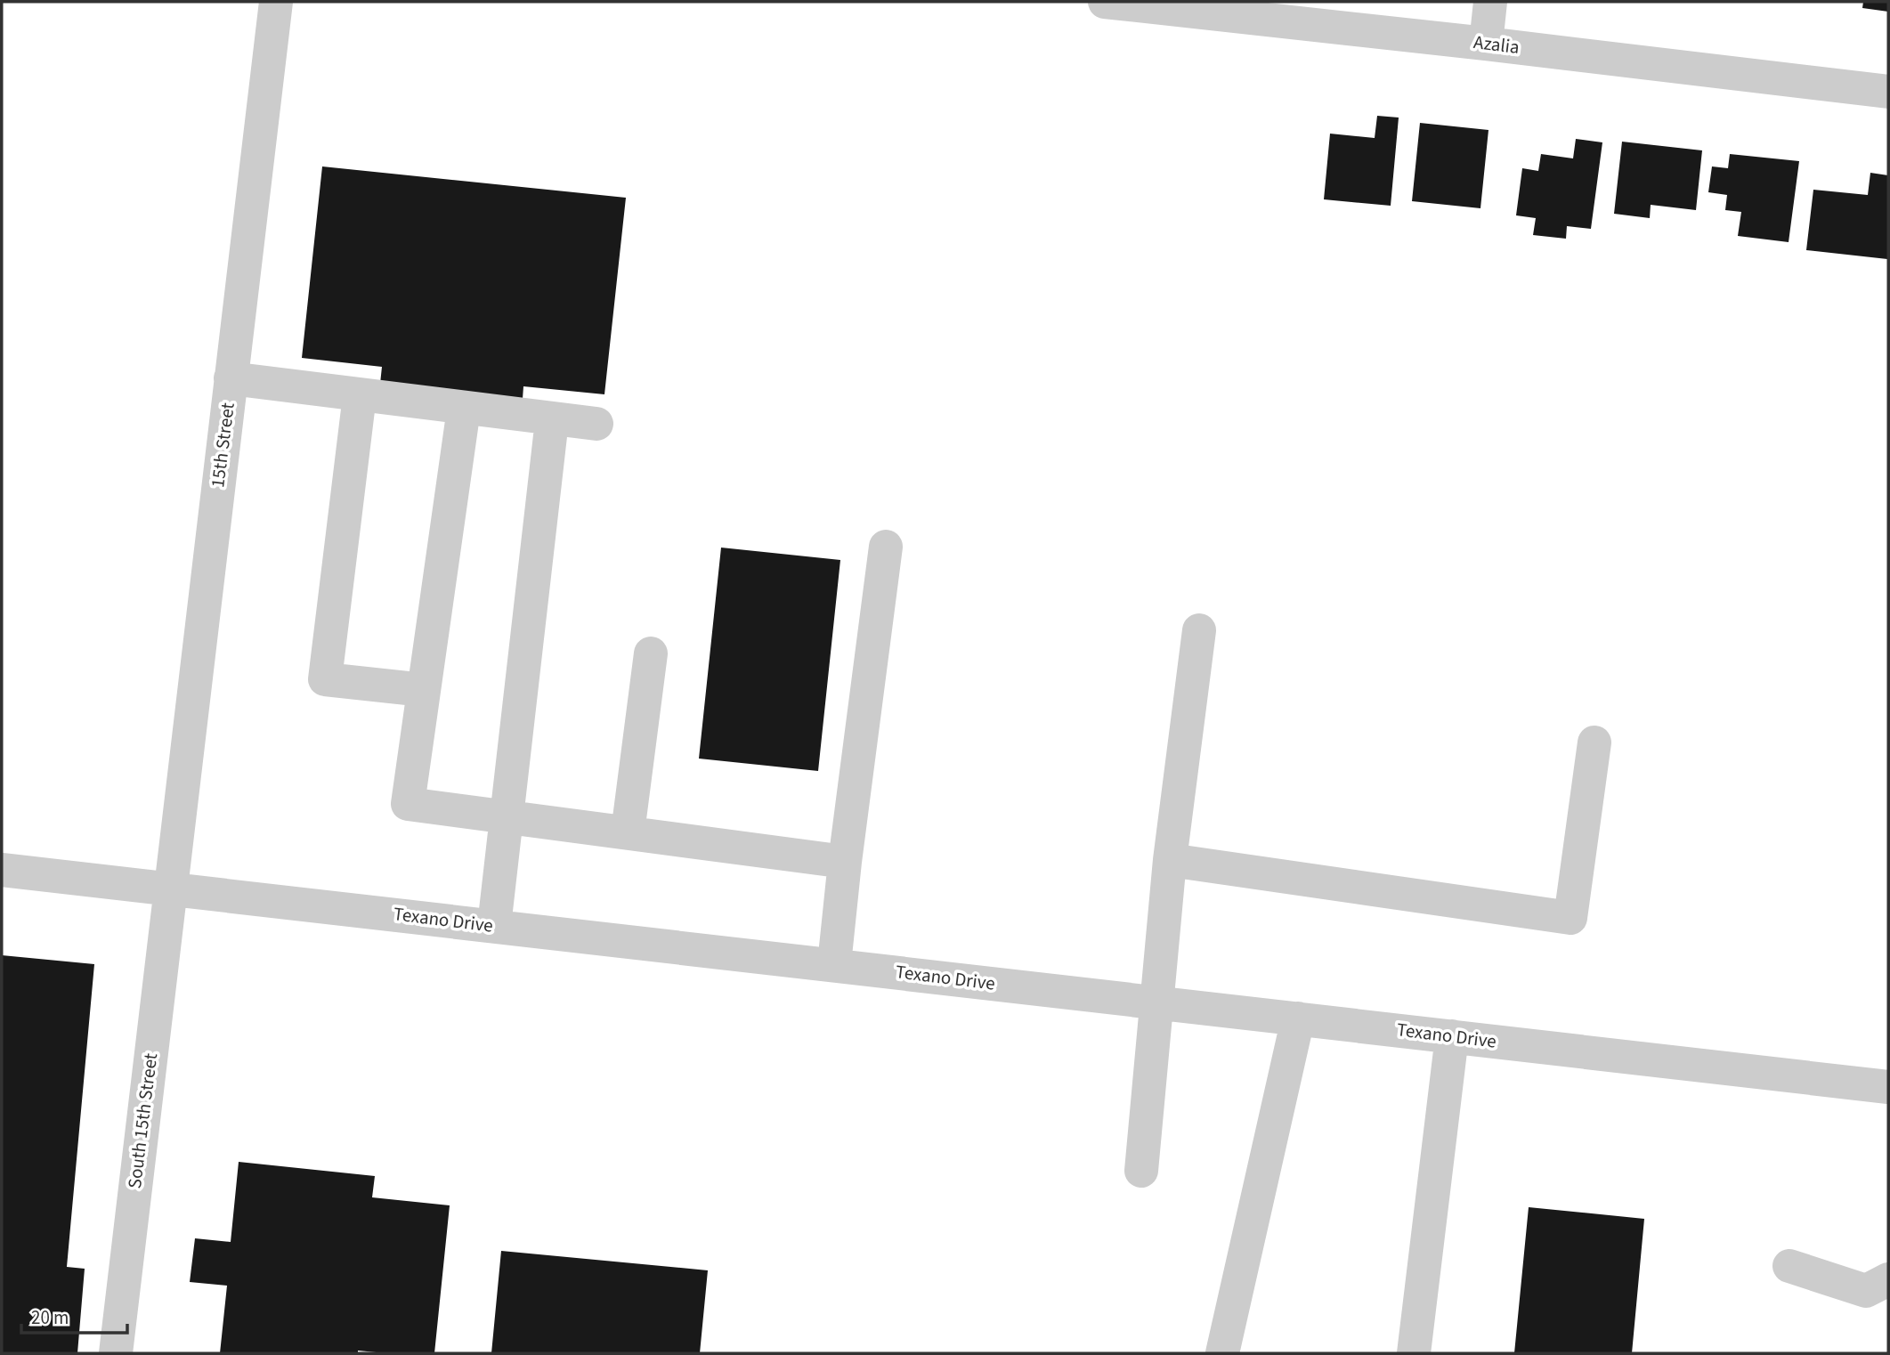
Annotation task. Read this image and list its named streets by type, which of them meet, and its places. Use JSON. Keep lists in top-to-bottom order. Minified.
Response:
{"streets":{"street":["Azalia","15th Street","Texano Drive","South 15th Street"]},"crossings":[["15th Street","Texano Drive"],["15th Street","South 15th Street"],["Texano Drive","South 15th Street"]],"scale_bar":"20 m"}
